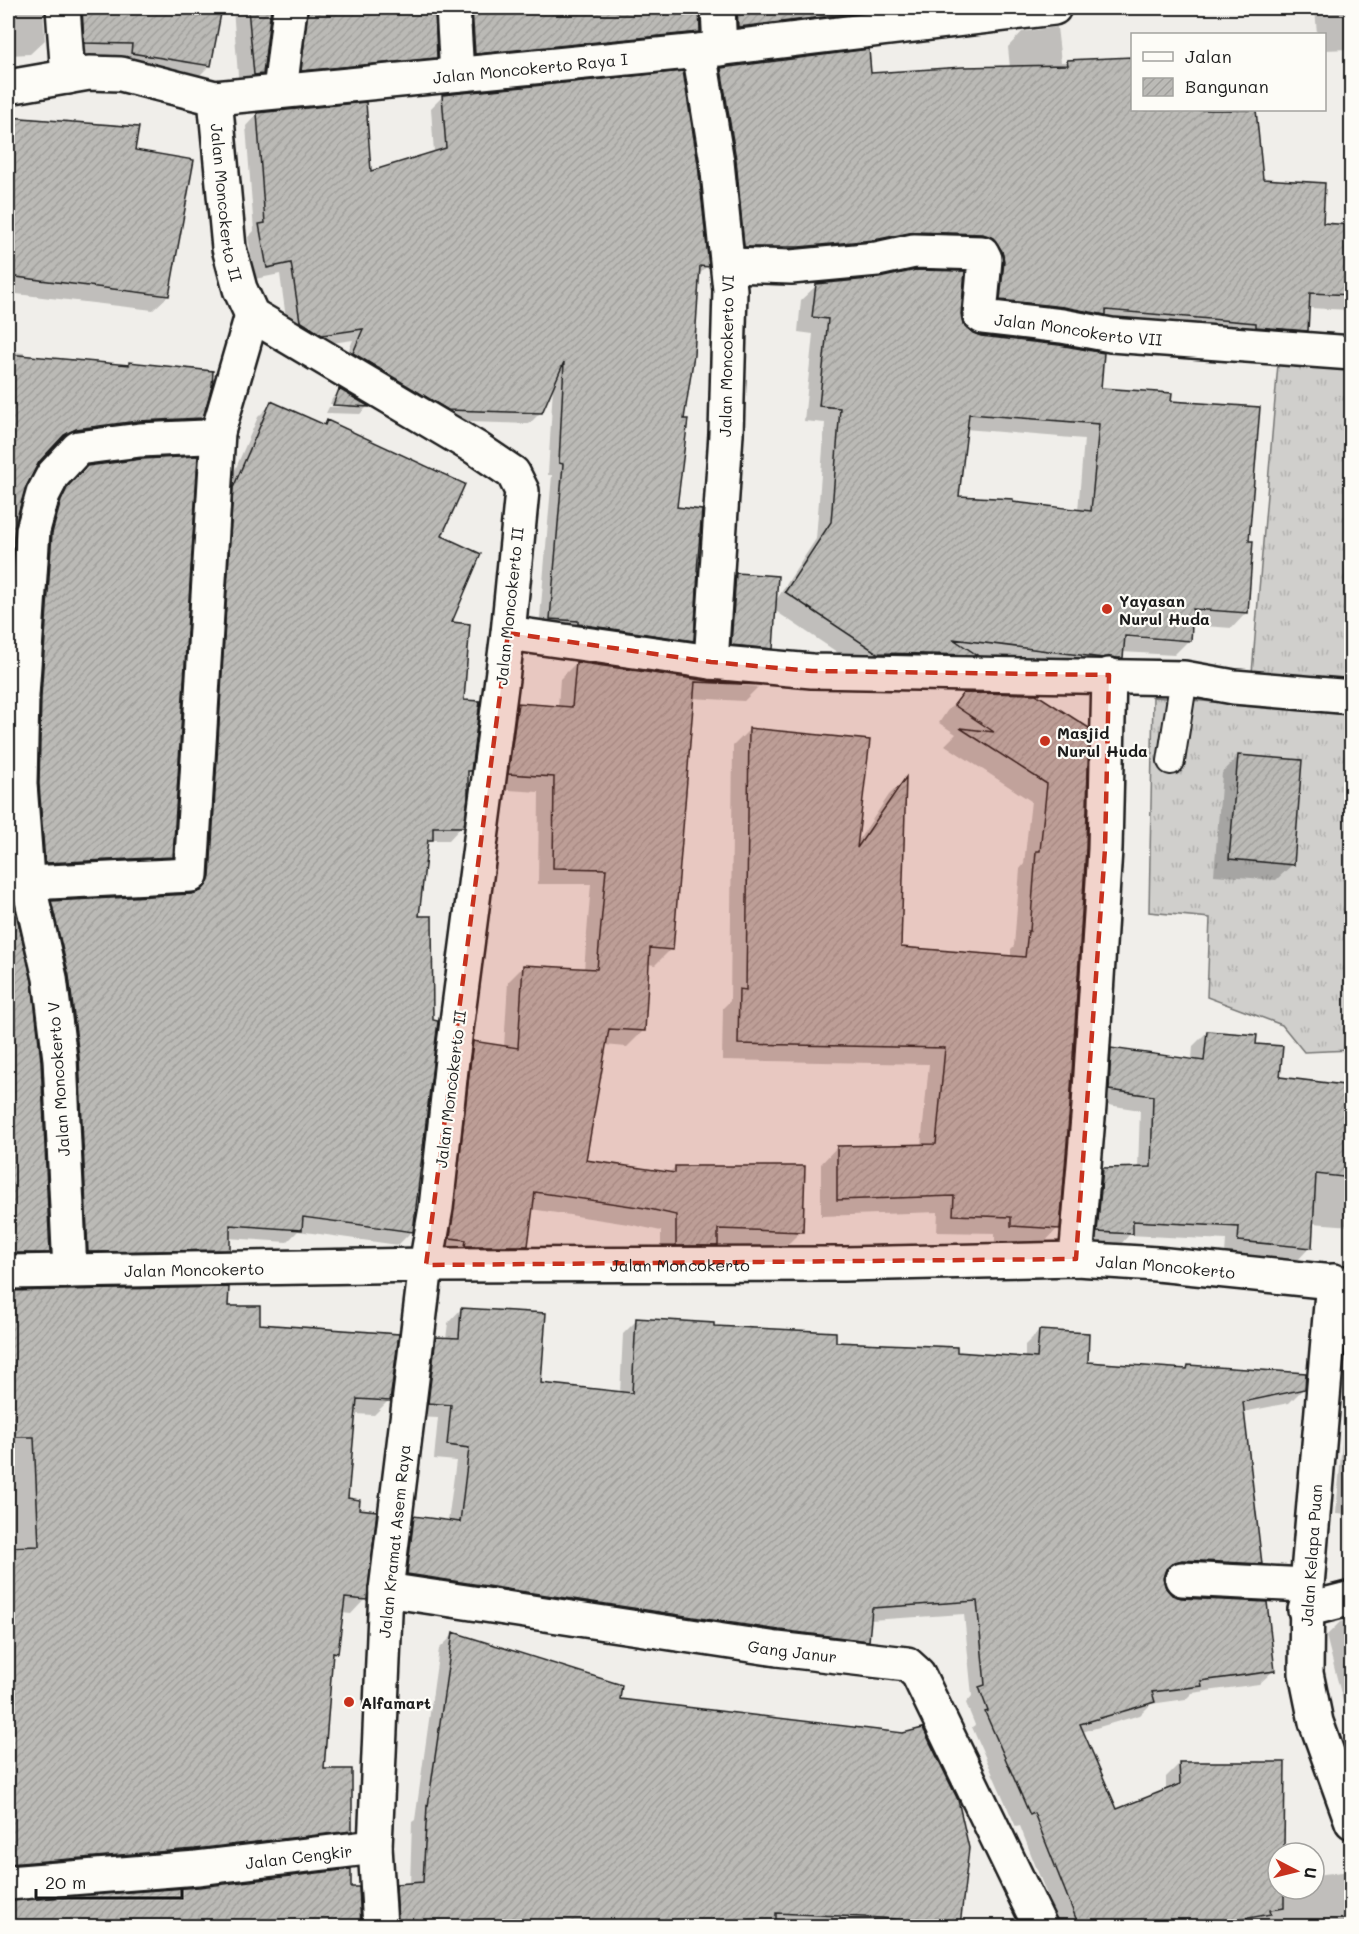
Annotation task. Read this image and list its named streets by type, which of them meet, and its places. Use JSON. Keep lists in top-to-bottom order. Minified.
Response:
{"streets":{"street":["Jalan Moncokerto Raya I","Jalan Moncokerto II","Jalan Moncokerto VII","Jalan Moncokerto VI","Jalan Moncokerto V","Jalan Moncokerto","Jalan Kramat Asem Raya","Jalan Kelapa Puan","Gang Janur","Jalan Cengkir"]},"crossings":[["Jalan Moncokerto Raya I","Jalan Moncokerto II"],["Jalan Moncokerto Raya I","Jalan Moncokerto VI"],["Jalan Moncokerto II","Jalan Moncokerto"],["Jalan Moncokerto II","Jalan Kramat Asem Raya"],["Jalan Moncokerto VII","Jalan Moncokerto VI"],["Jalan Moncokerto V","Jalan Moncokerto"],["Jalan Moncokerto","Jalan Kramat Asem Raya"],["Jalan Moncokerto","Jalan Kelapa Puan"],["Jalan Kramat Asem Raya","Gang Janur"],["Jalan Kramat Asem Raya","Jalan Cengkir"]],"places":["Yayasan Nurul Huda","Masjid Nurul Huda","Alfamart"],"legend":["Jalan","Bangunan"],"scale_bar":"20 m","north":"right"}
